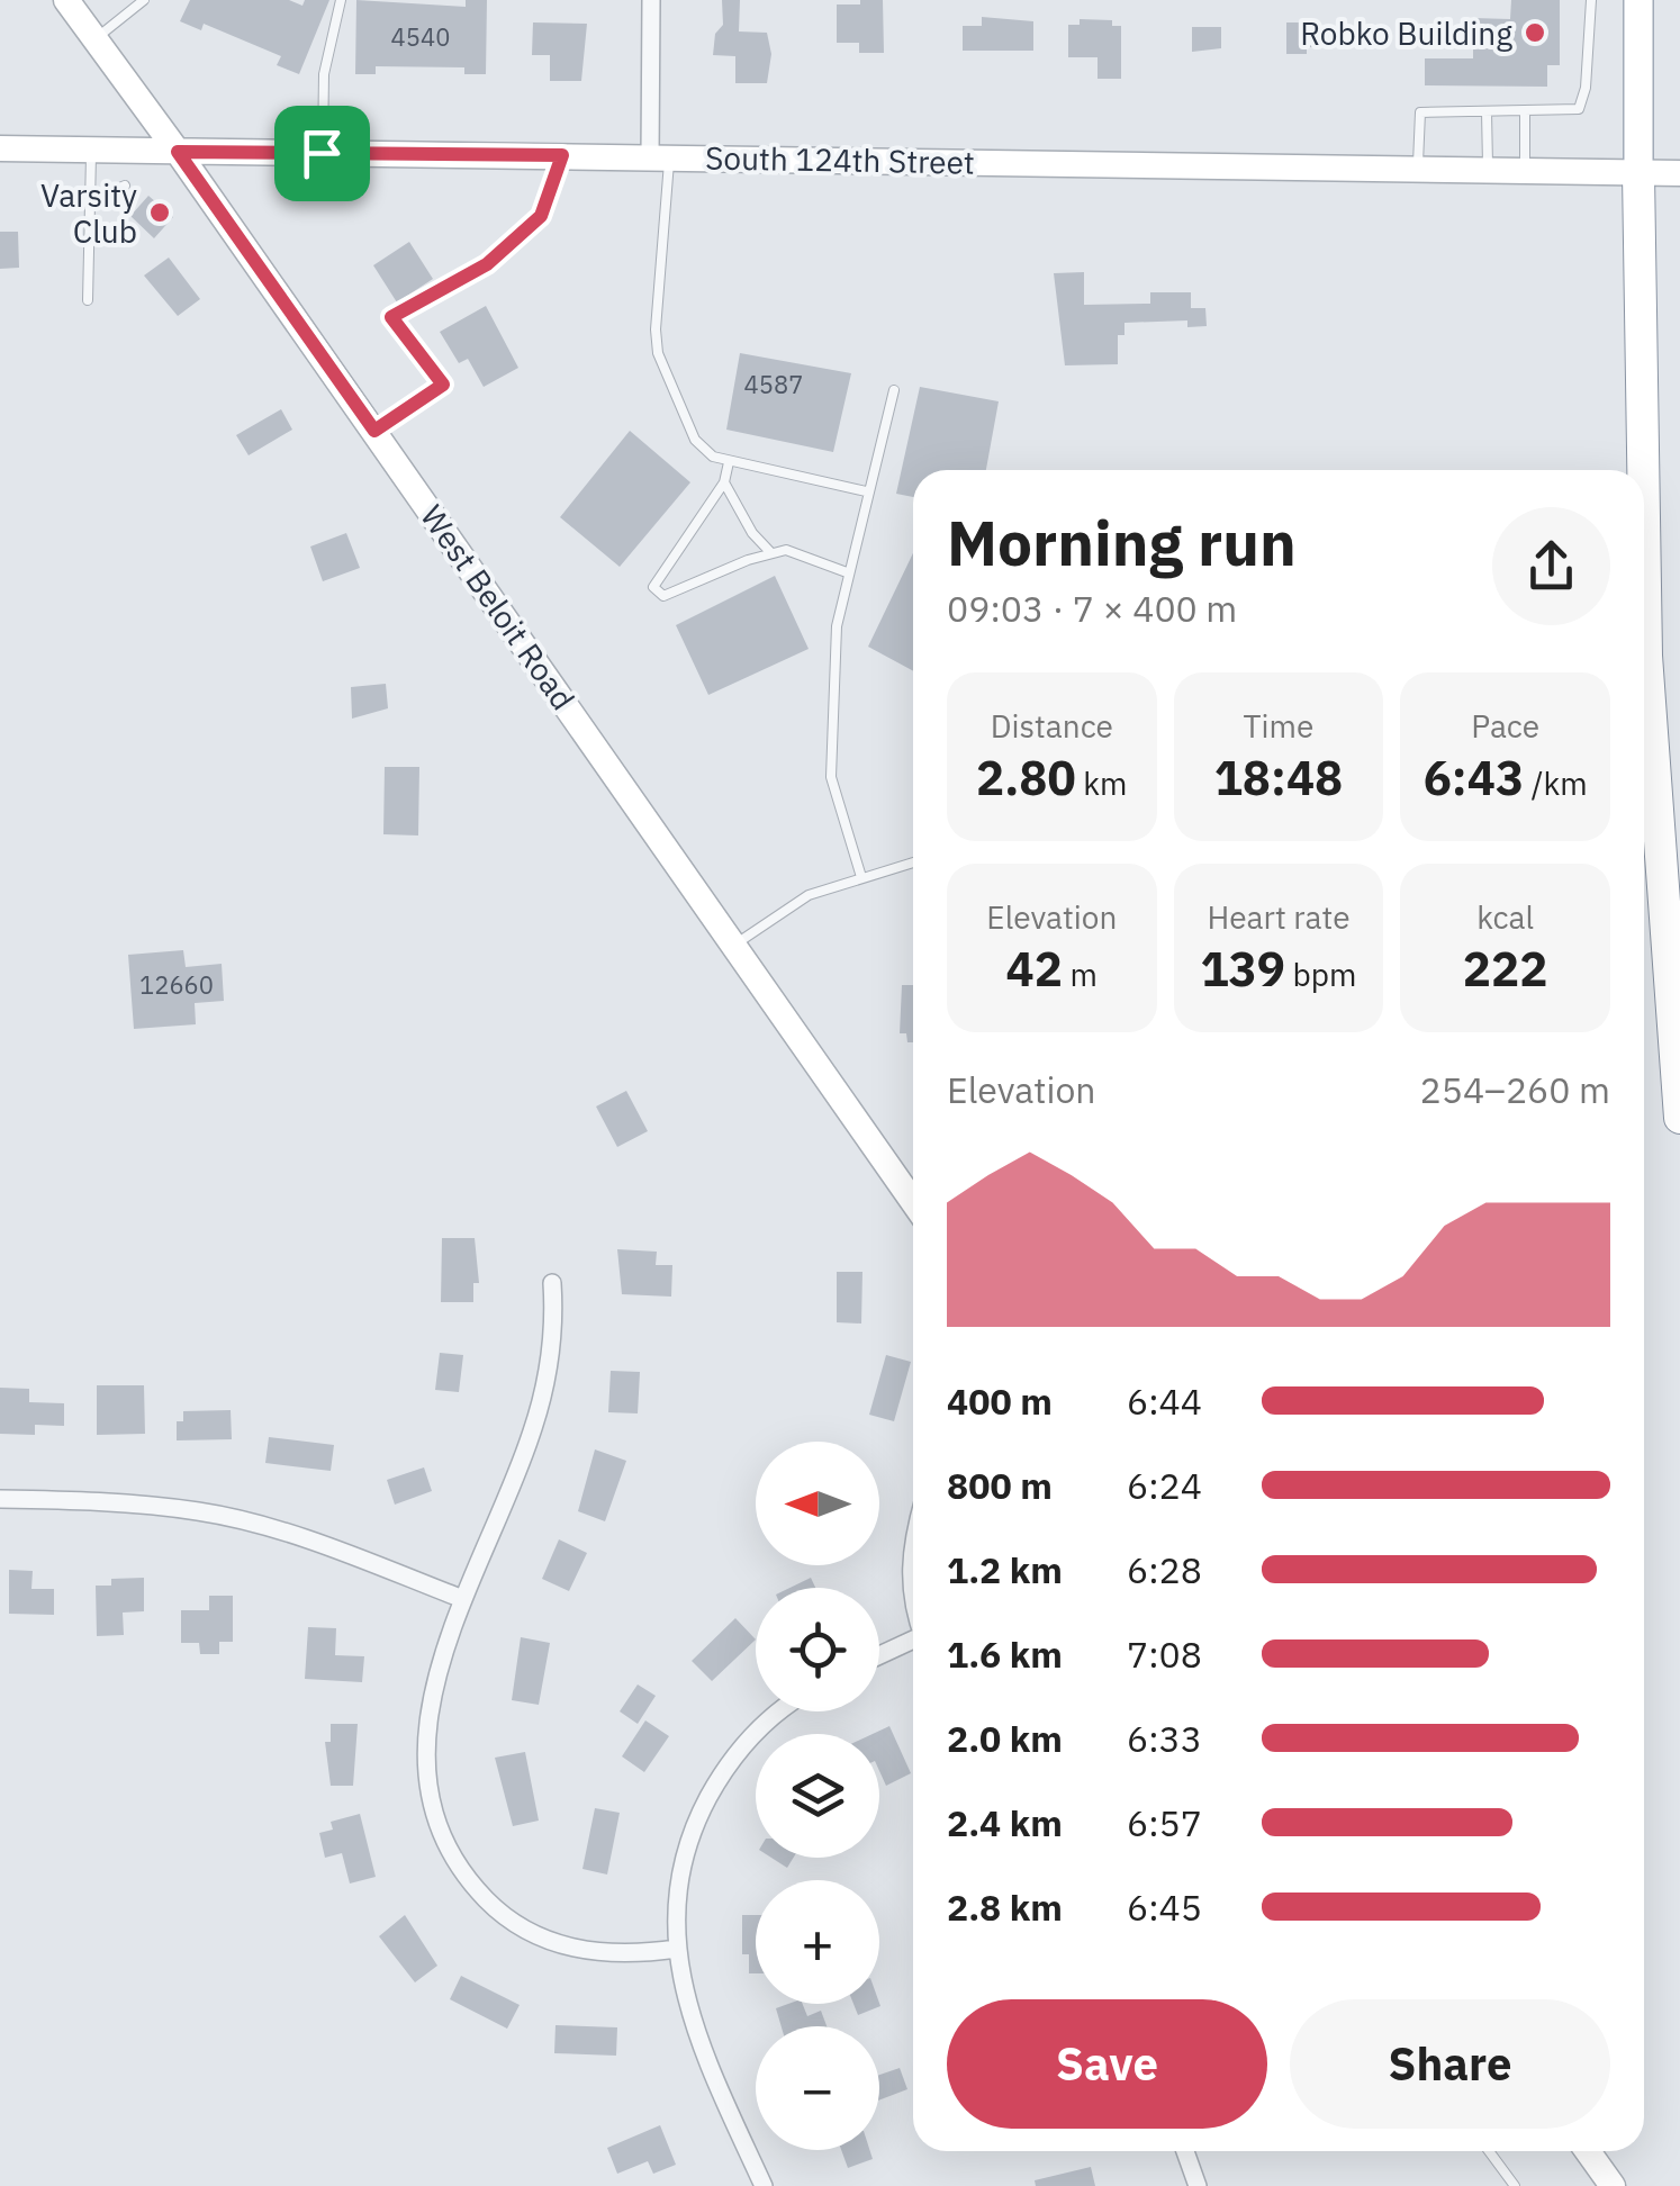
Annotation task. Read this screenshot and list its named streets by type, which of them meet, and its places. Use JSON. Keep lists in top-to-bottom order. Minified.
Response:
{"streets":{"street":["South 124th Street","West Beloit Road"]},"crossings":[["South 124th Street","West Beloit Road"]],"places":["Robko Building","Varsity Club"],"house_numbers":["4540","4587","12660"],"north":"left","page":{"heading":["Morning run","09:03 · 7 × 400 m"],"stats":[["Distance","2.80 km"],["Time","18:48"],["Pace","6:43 /km"],["Elevation","42 m"],["Heart rate","139 bpm"],["kcal","222"]],"chart":["Elevation","254–260 m"],"list":[{"name":"400 m","note":"6:44"},{"name":"800 m","note":"6:24"},{"name":"1.2 km","note":"6:28"},{"name":"1.6 km","note":"7:08"},{"name":"2.0 km","note":"6:33"},{"name":"2.4 km","note":"6:57"},{"name":"2.8 km","note":"6:45"}],"map_buttons":["+","−"],"buttons":["Save","Share"]}}
